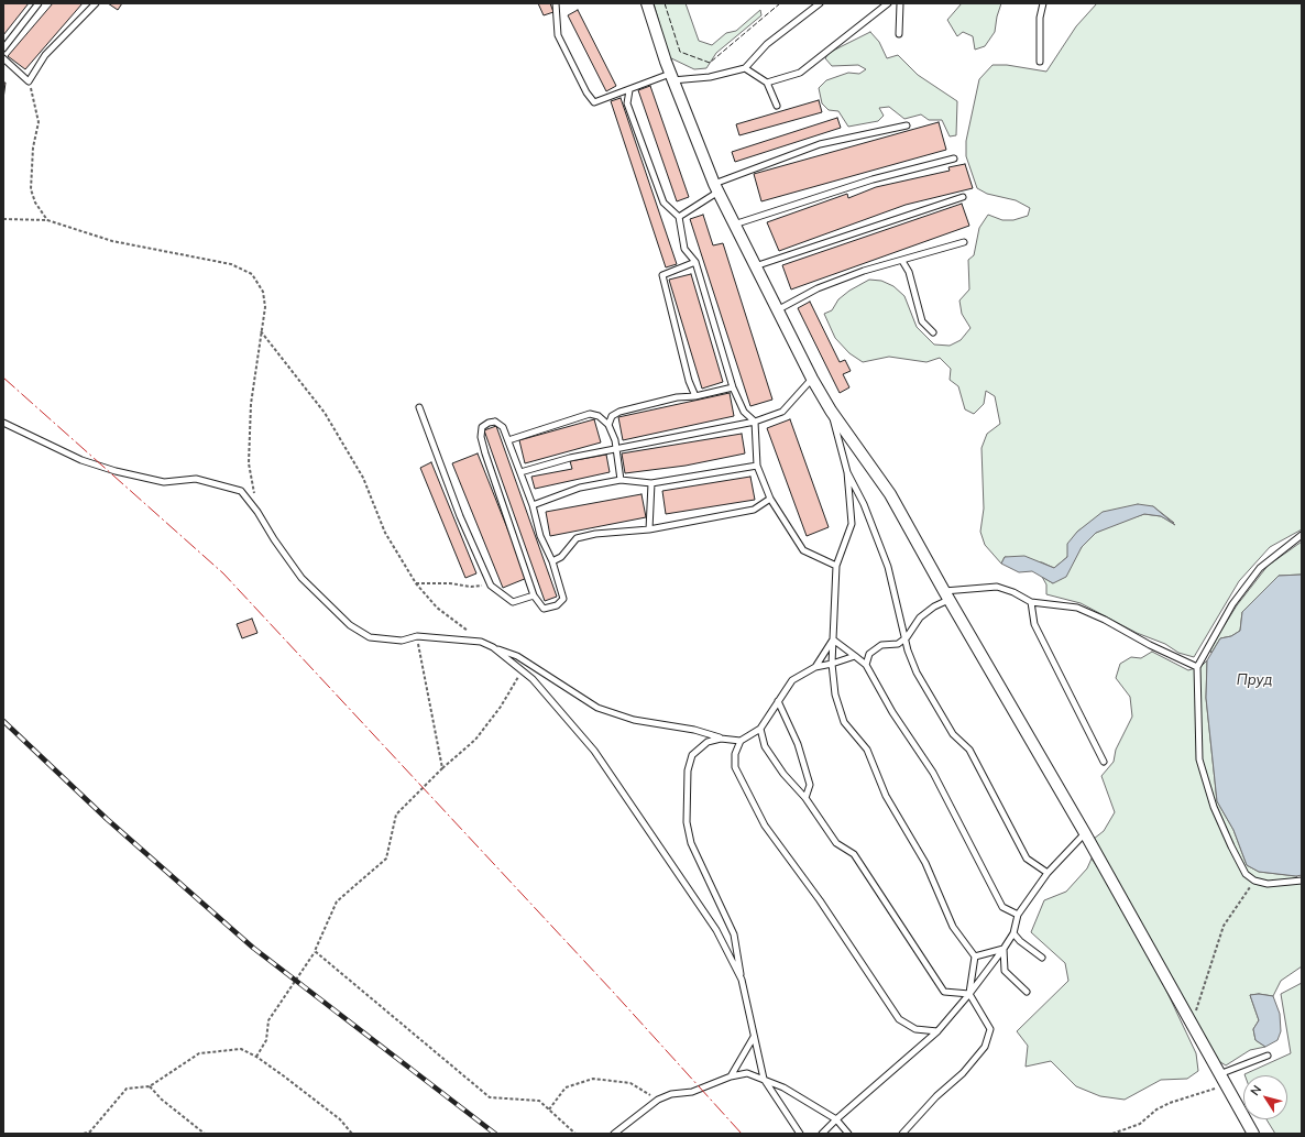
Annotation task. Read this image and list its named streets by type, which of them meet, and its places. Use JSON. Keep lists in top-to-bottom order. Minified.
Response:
{"water":["Пруд"],"north":"top left"}
